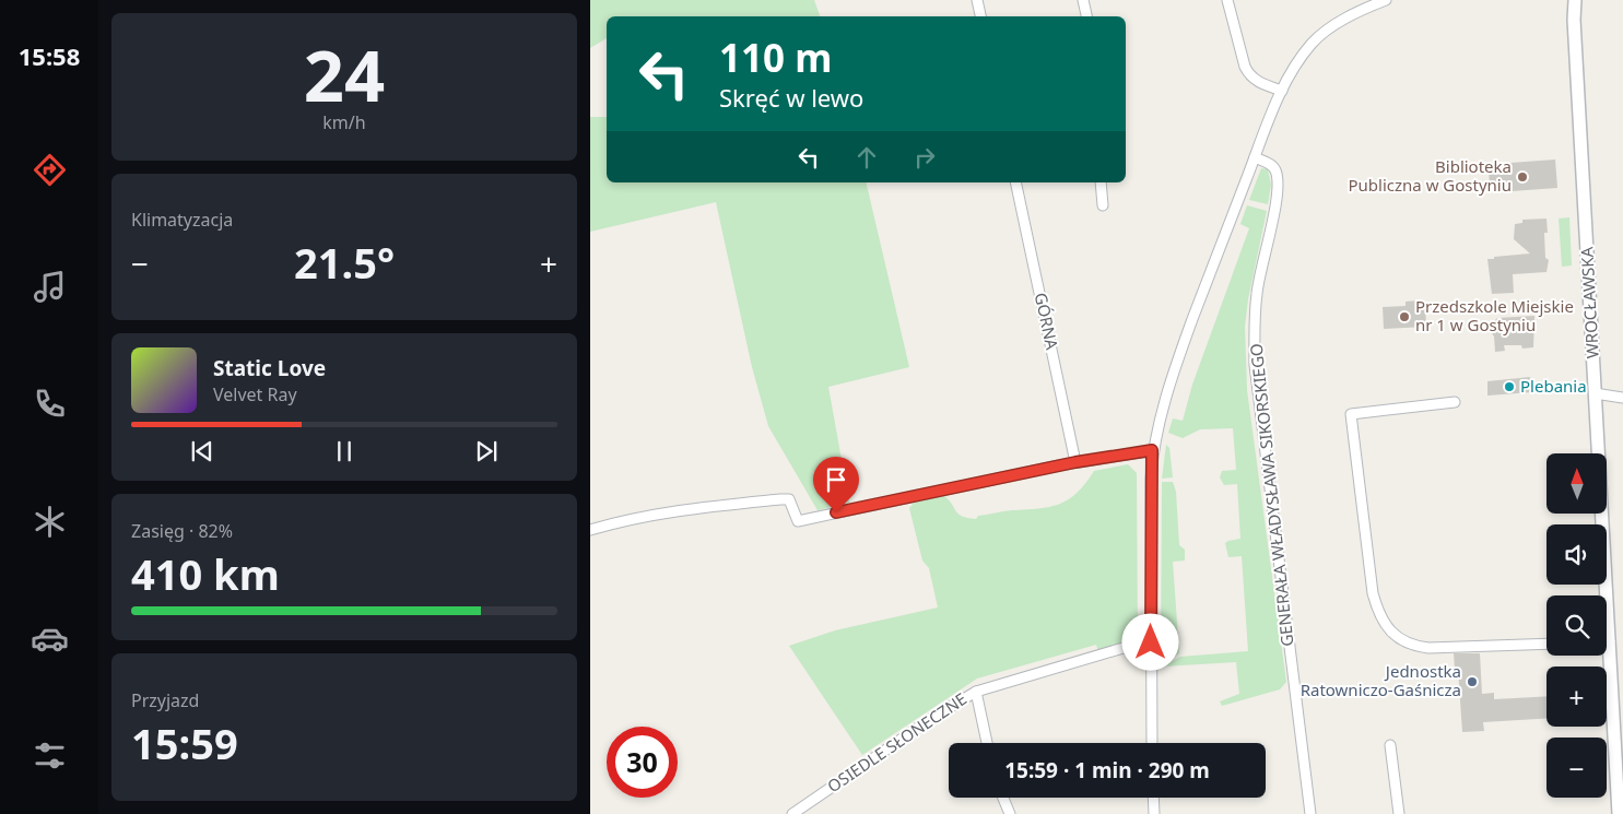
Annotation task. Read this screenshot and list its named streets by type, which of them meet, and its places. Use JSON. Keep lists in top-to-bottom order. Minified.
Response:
{"streets":{"street":["WROCŁAWSKA","GÓRNA","GENERAŁA WŁADYSŁAWA SIKORSKIEGO","OSIEDLE SŁONECZNE"]},"places":["Biblioteka Publiczna w Gostyniu","Przedszkole Miejskie nr 1 w Gostyniu","Plebania","Jednostka Ratowniczo-Gaśnicza"],"north":"top","page":{"tabs":"15:58","tile":[["24","km/h"],"Klimatyzacja",["Zasięg · 82%","410 km"],["Przyjazd","15:59"]],"turn":["110 m","Skręć w lewo"],"heat":["−","21.5°","+"],"song":["Static Love","Velvet Ray"],"map_buttons":["+","−"],"limit":"30","trip":"15:59 · 1 min · 290 m"}}
